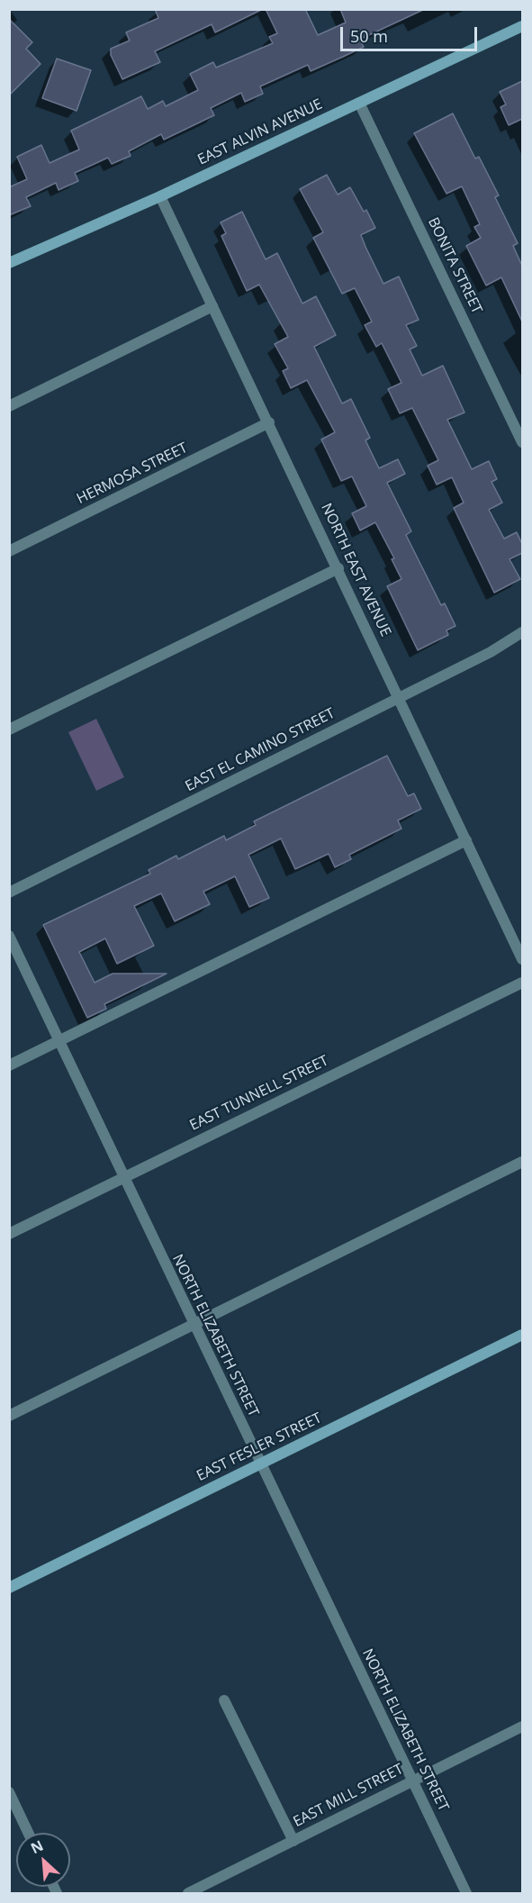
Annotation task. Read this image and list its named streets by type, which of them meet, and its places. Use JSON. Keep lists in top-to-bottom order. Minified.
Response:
{"streets":{"street":["EAST ALVIN AVENUE","BONITA STREET","HERMOSA STREET","NORTH EAST AVENUE","EAST EL CAMINO STREET","EAST TUNNELL STREET","NORTH ELIZABETH STREET","EAST FESLER STREET","EAST MILL STREET"]},"crossings":[["EAST ALVIN AVENUE","BONITA STREET"],["EAST ALVIN AVENUE","NORTH EAST AVENUE"],["HERMOSA STREET","NORTH EAST AVENUE"],["NORTH EAST AVENUE","EAST EL CAMINO STREET"],["EAST TUNNELL STREET","NORTH ELIZABETH STREET"],["NORTH ELIZABETH STREET","EAST FESLER STREET"],["NORTH ELIZABETH STREET","EAST MILL STREET"]],"scale_bar":"50 m","north":"top left"}
